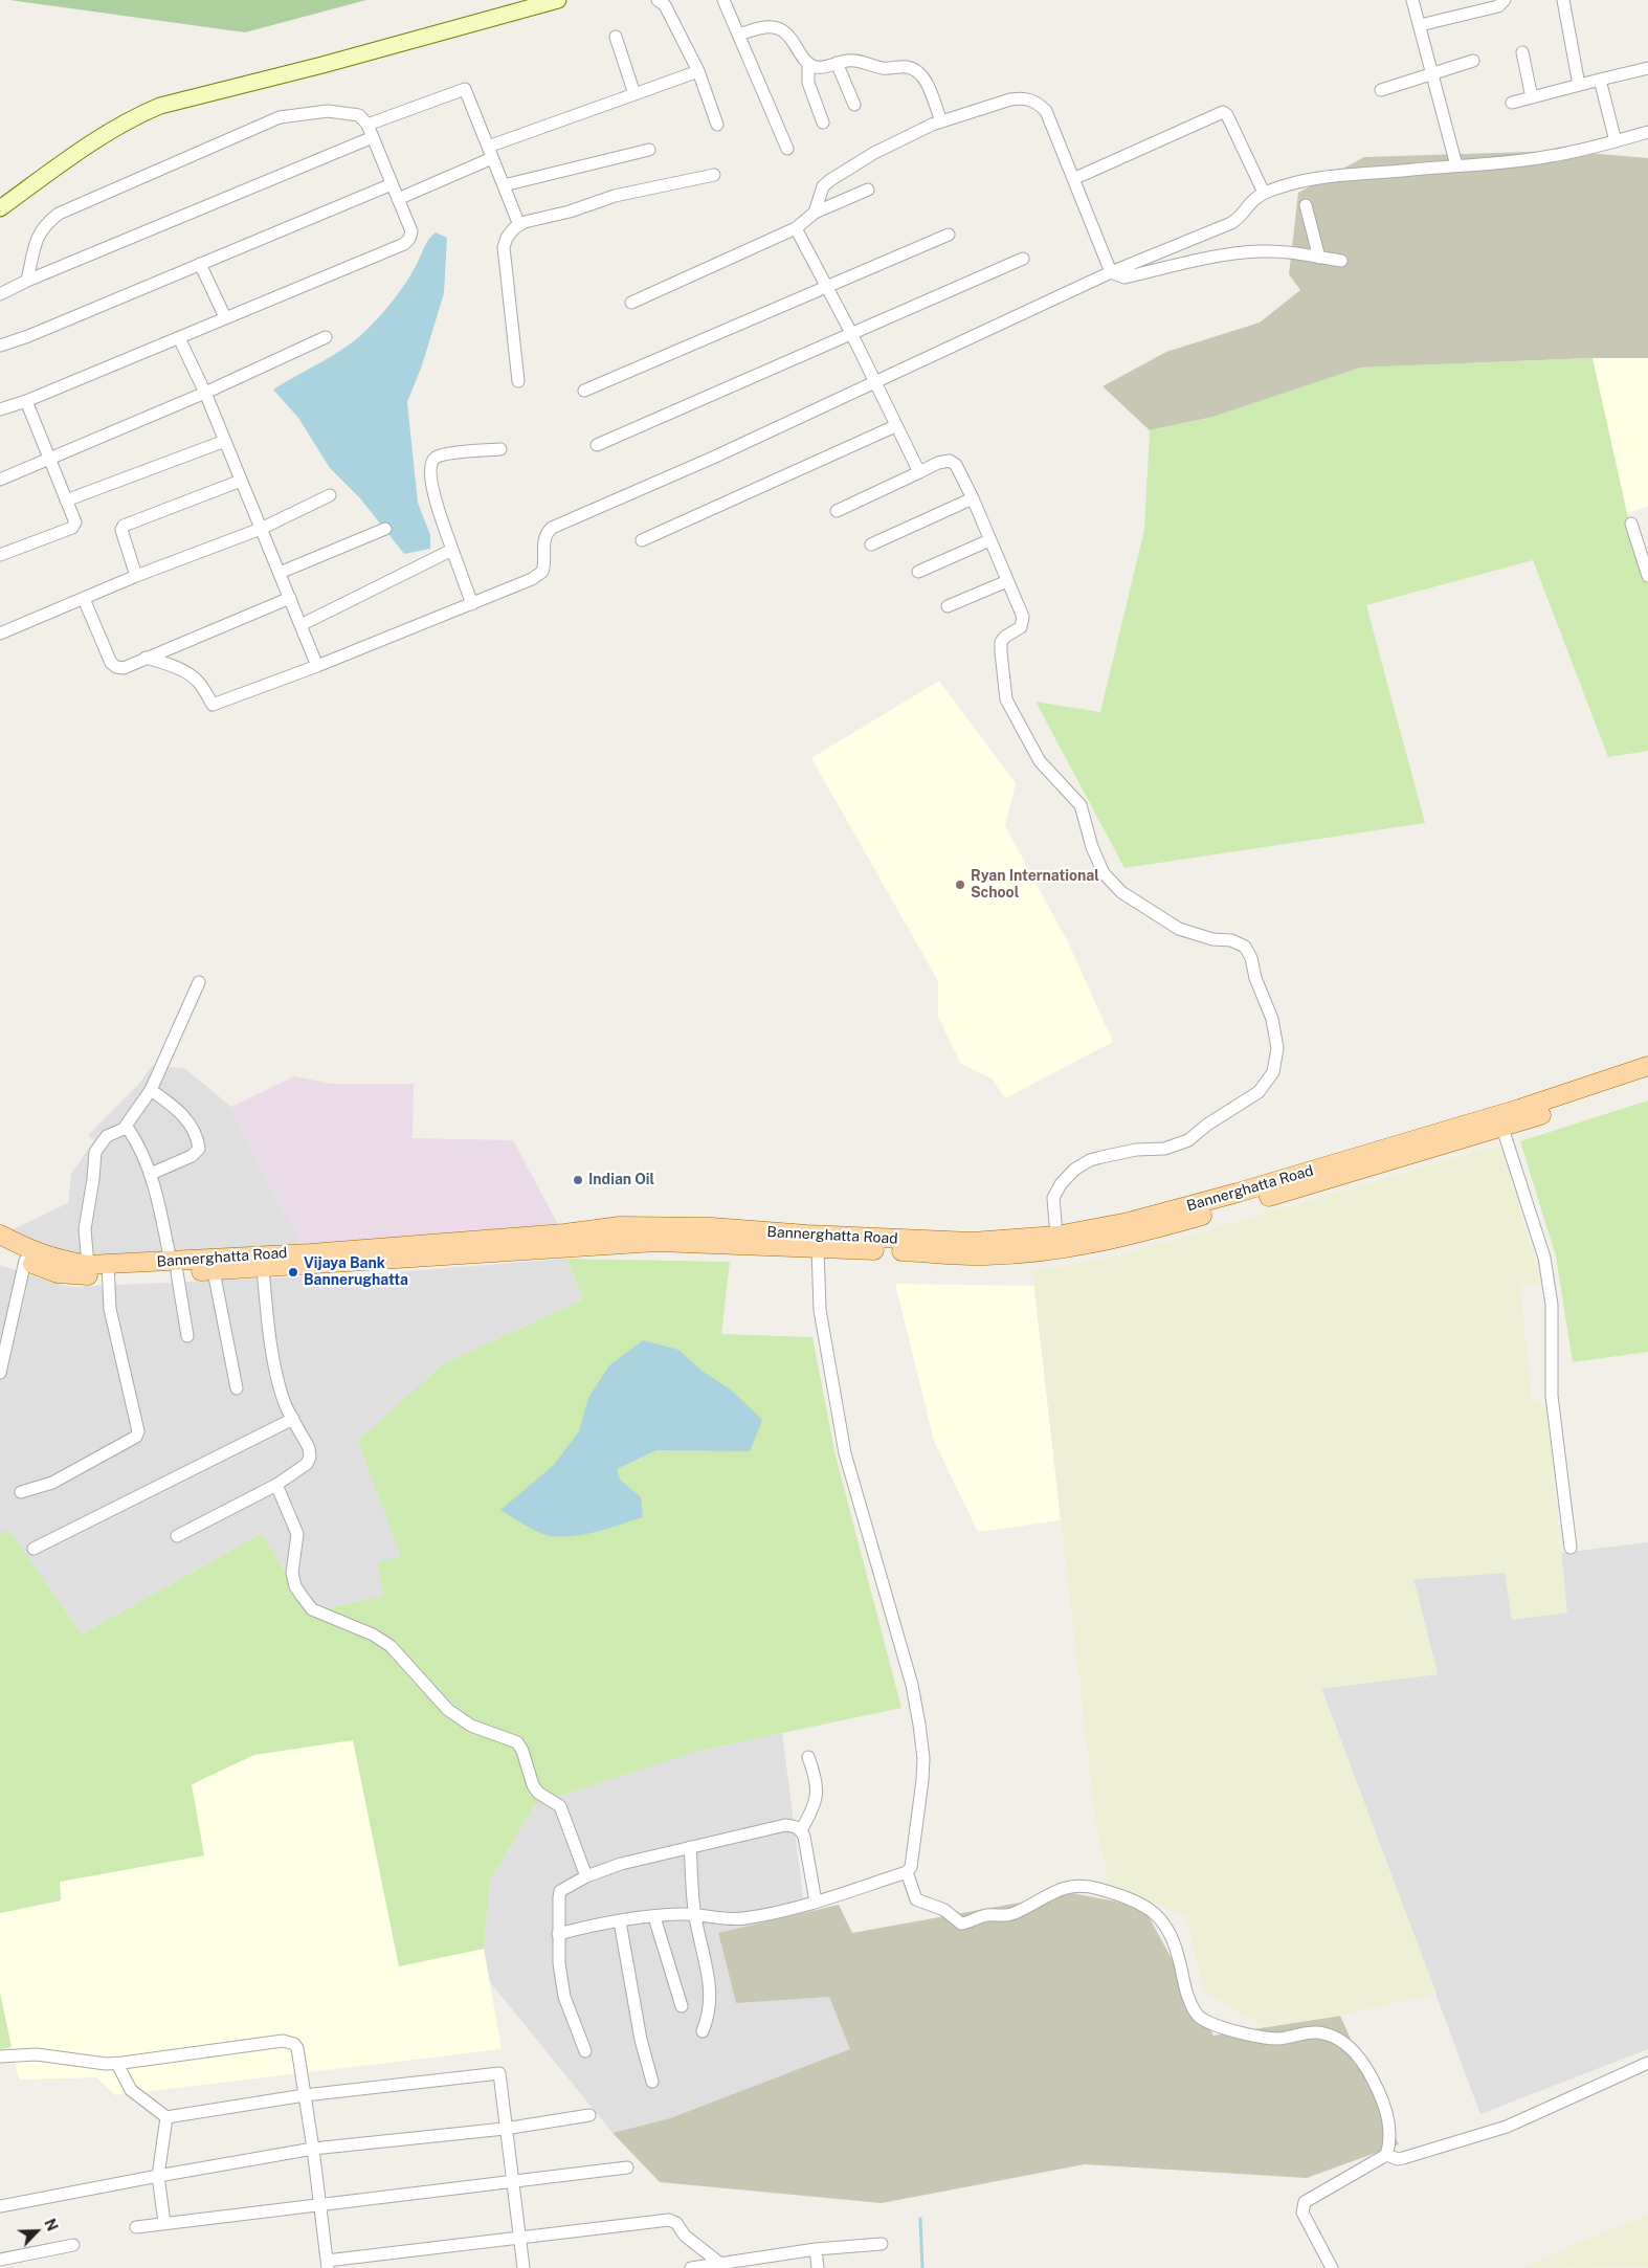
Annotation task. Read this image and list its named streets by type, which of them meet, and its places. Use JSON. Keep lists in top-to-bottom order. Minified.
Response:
{"streets":{"main road":["Bannerghatta Road"]},"places":["Ryan International School","Indian Oil","Vijaya Bank Bannerughatta"],"north":"top right"}
